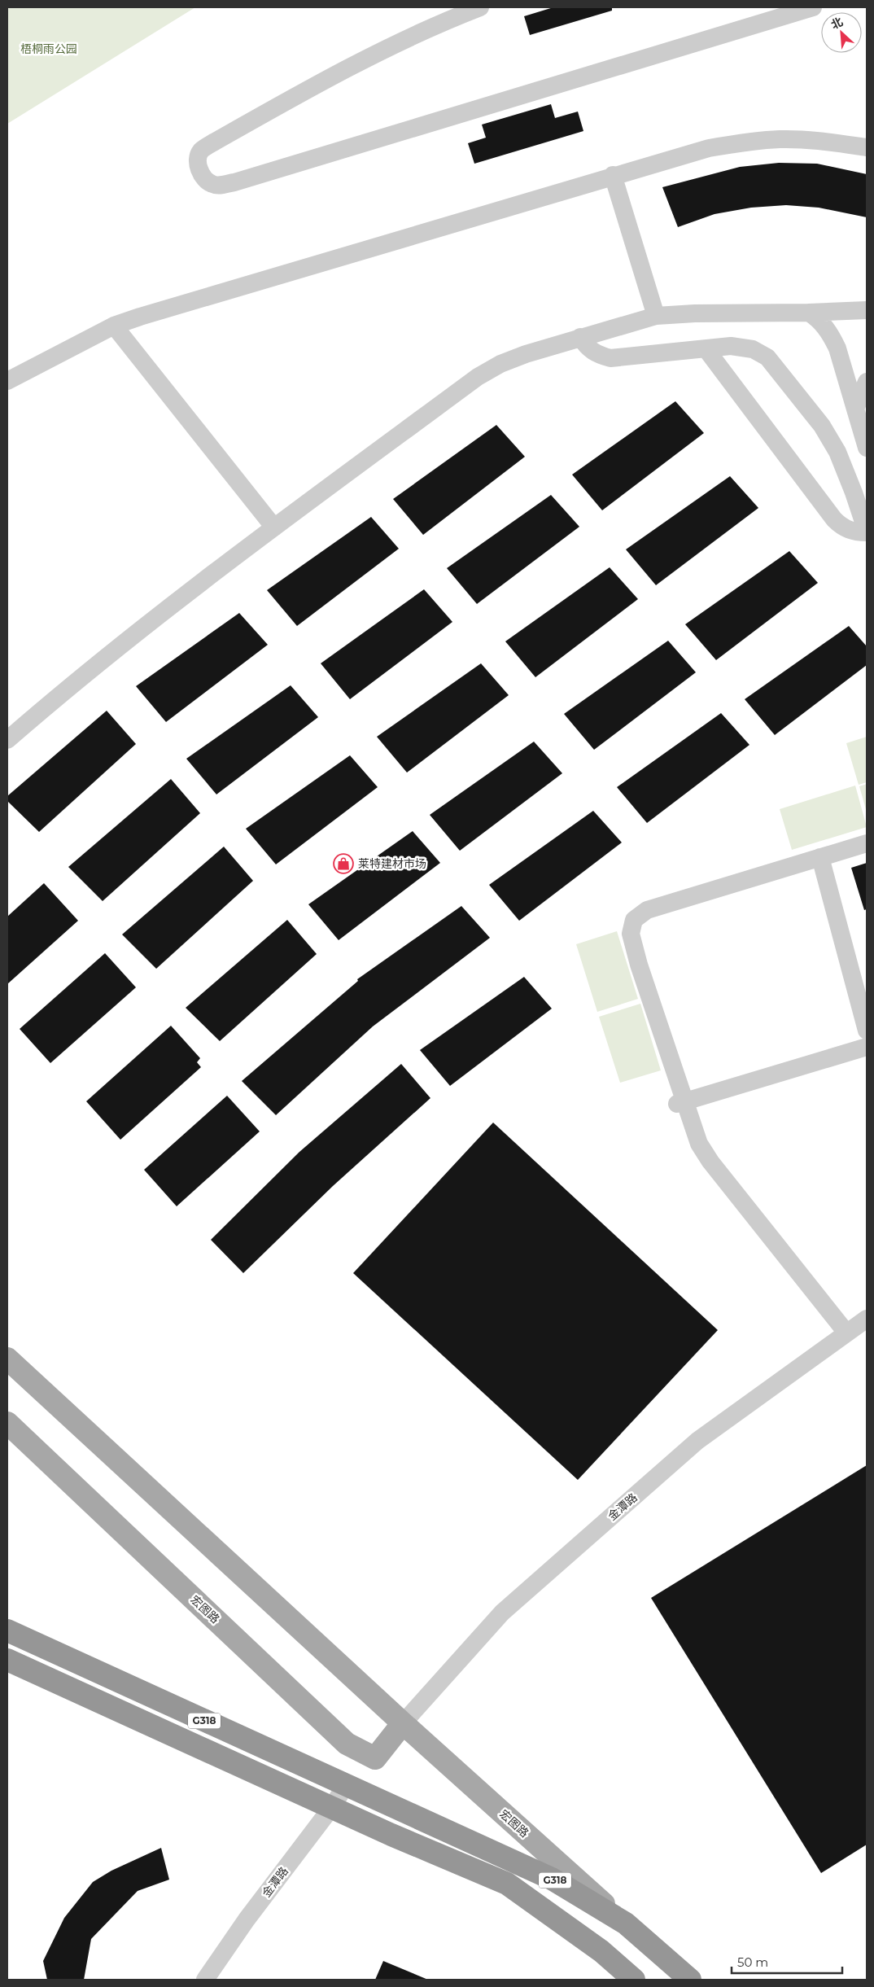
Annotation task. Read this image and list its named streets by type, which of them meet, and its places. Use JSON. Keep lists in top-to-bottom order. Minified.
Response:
{"streets":{"highway":["宏图路","G318"],"street":["金潭路"]},"crossings":[["金潭路","宏图路"],["金潭路","G318"],["宏图路","G318"]],"parks":["梧桐雨公园"],"places":{"shop":["莱特建材市场"]},"scale_bar":"50 m","north":"top left"}
